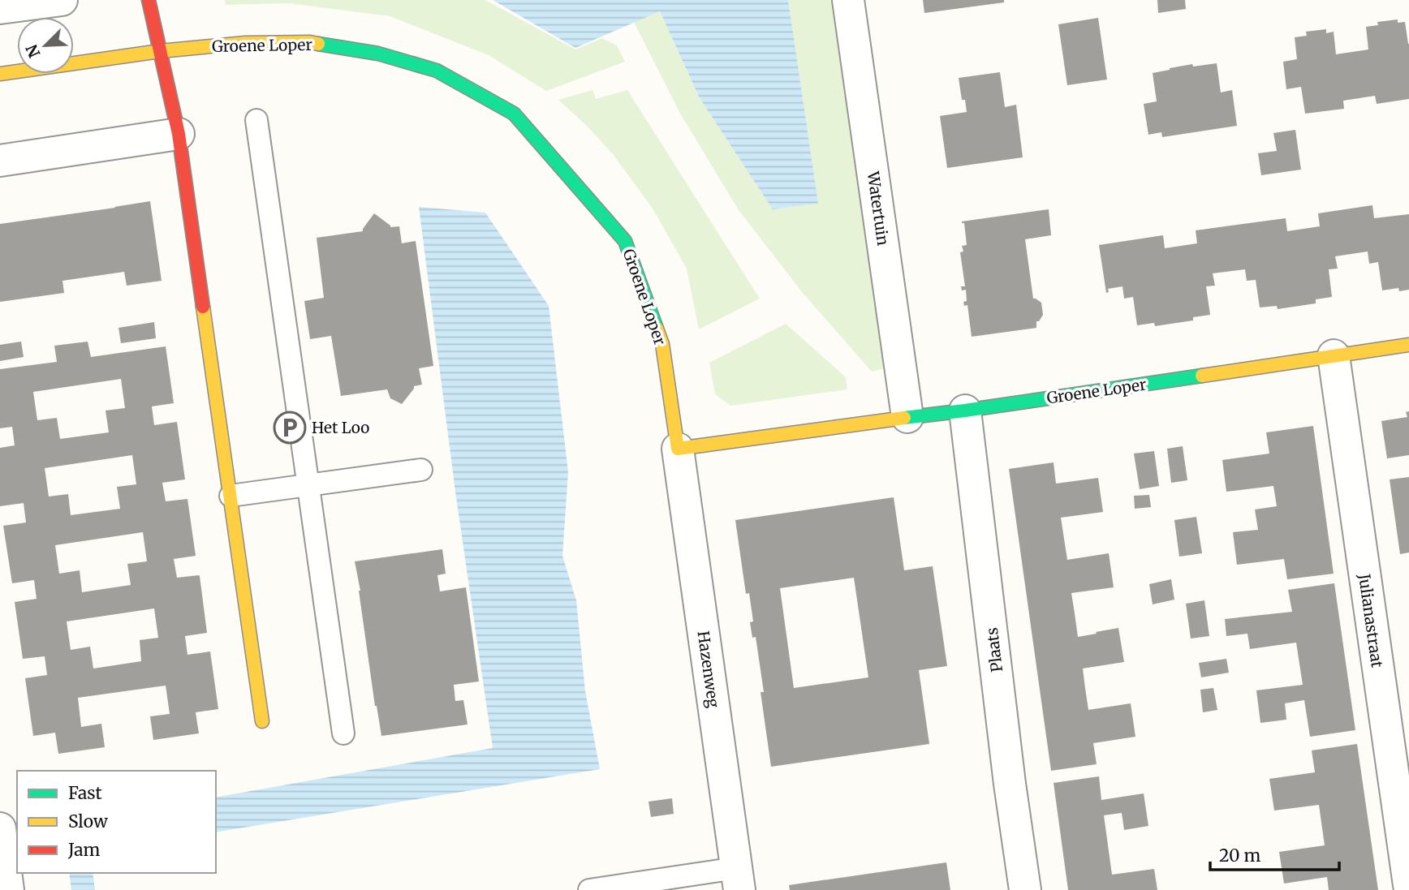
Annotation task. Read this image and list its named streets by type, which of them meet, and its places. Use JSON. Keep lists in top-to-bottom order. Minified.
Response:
{"streets":{"street":["Groene Loper","Watertuin","Julianastraat","Plaats","Hazenweg"]},"crossings":[["Groene Loper","Watertuin"],["Groene Loper","Julianastraat"],["Groene Loper","Plaats"],["Groene Loper","Hazenweg"]],"places":{"parking":["Het Loo"]},"legend":["Fast","Slow","Jam"],"scale_bar":"20 m","north":"bottom left"}
